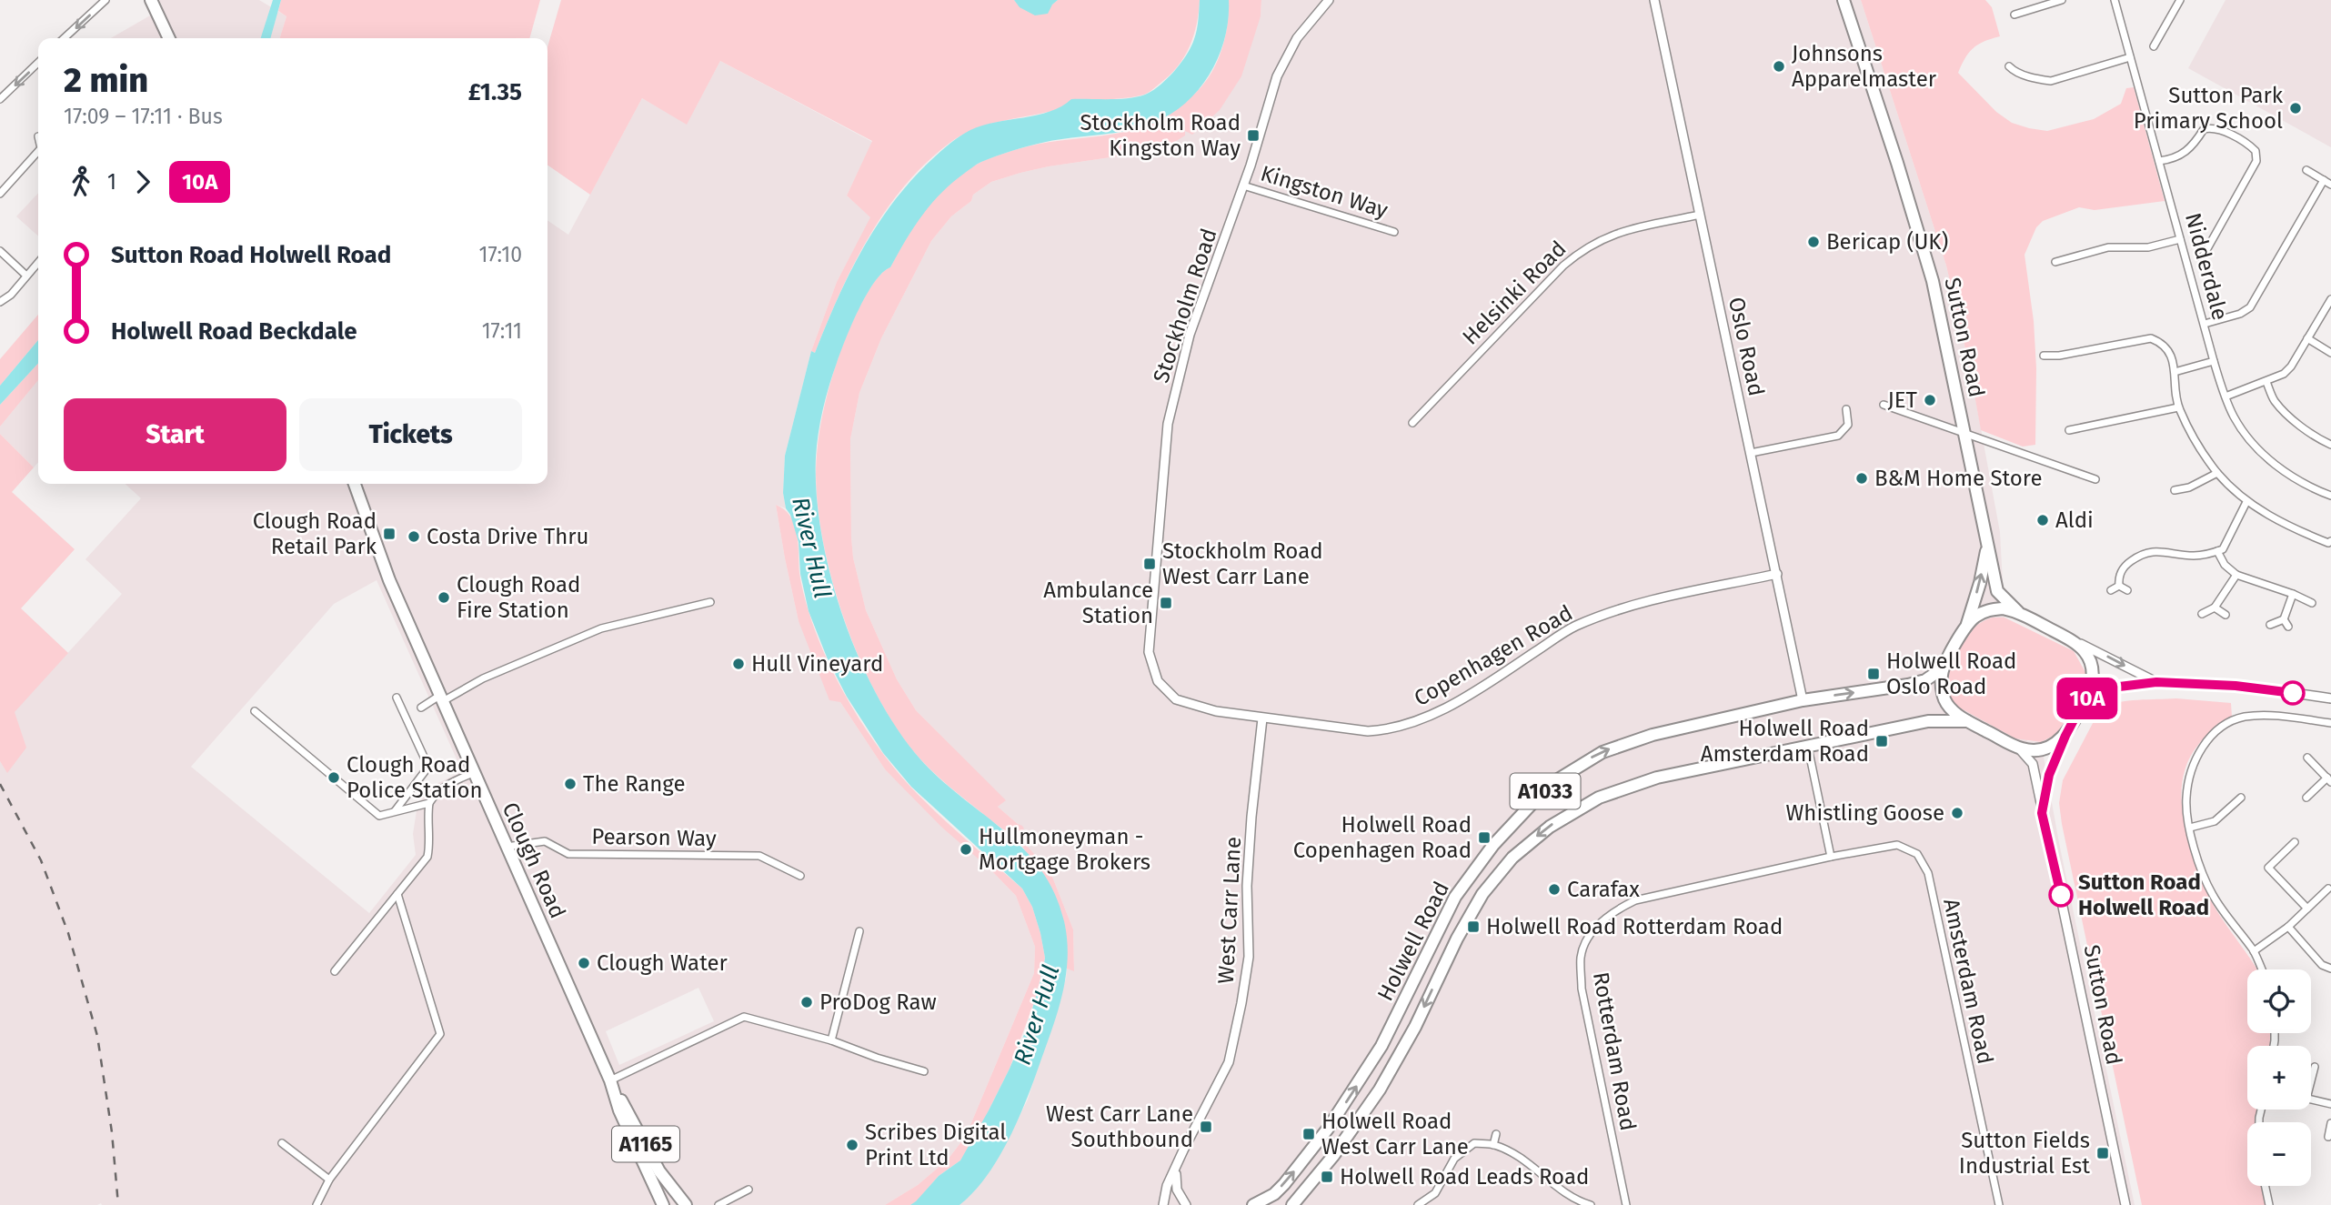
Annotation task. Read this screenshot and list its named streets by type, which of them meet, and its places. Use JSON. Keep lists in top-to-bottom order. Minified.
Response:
{"streets":{"main road":["Sutton Road","A1033","Clough Road","Holwell Road","A1165"],"street":["Kingston Way","Nidderdale","Helsinki Road","Stockholm Road","Oslo Road","Copenhagen Road","Pearson Way","West Carr Lane","Amsterdam Road","Rotterdam Road"]},"crossings":[["Kingston Way","Stockholm Road"],["Helsinki Road","Oslo Road"],["Stockholm Road","Copenhagen Road"],["Stockholm Road","West Carr Lane"],["Sutton Road","Holwell Road"],["Oslo Road","Copenhagen Road"],["Oslo Road","Holwell Road"],["Copenhagen Road","West Carr Lane"],["Pearson Way","Clough Road"],["Amsterdam Road","Rotterdam Road"]],"water":["River Hull"],"places":{"other":["Johnsons Apparelmaster","Sutton Park Primary School","Bericap (UK)","JET","B&M Home Store","Aldi","Costa Drive Thru","Clough Road Fire Station","Hull Vineyard","Clough Road Police Station","The Range","Whistling Goose","Hullmoneyman - Mortgage Brokers","Carafax","Sutton Road Holwell Road","Clough Water","ProDog Raw","Scribes Digital Print Ltd"],"transit":["Stockholm Road Kingston Way","Clough Road Retail Park","Stockholm Road West Carr Lane","Ambulance Station","Holwell Road Oslo Road","Holwell Road Amsterdam Road","Holwell Road Copenhagen Road","Holwell Road Rotterdam Road","West Carr Lane Southbound","Holwell Road West Carr Lane","Sutton Fields Industrial Est","Holwell Road Leads Road"]},"lines":["bus line 10A"],"page":{"on_map":"10A","heading":["2 min","17:09 – 17:11 · Bus","£1.35"],"legs":["1","10A"],"list":[{"name":"Sutton Road Holwell Road","value":"17:10"},{"name":"Holwell Road Beckdale","value":"17:11"}],"buttons":["Start","Tickets"],"map_buttons":["+","−"]}}
